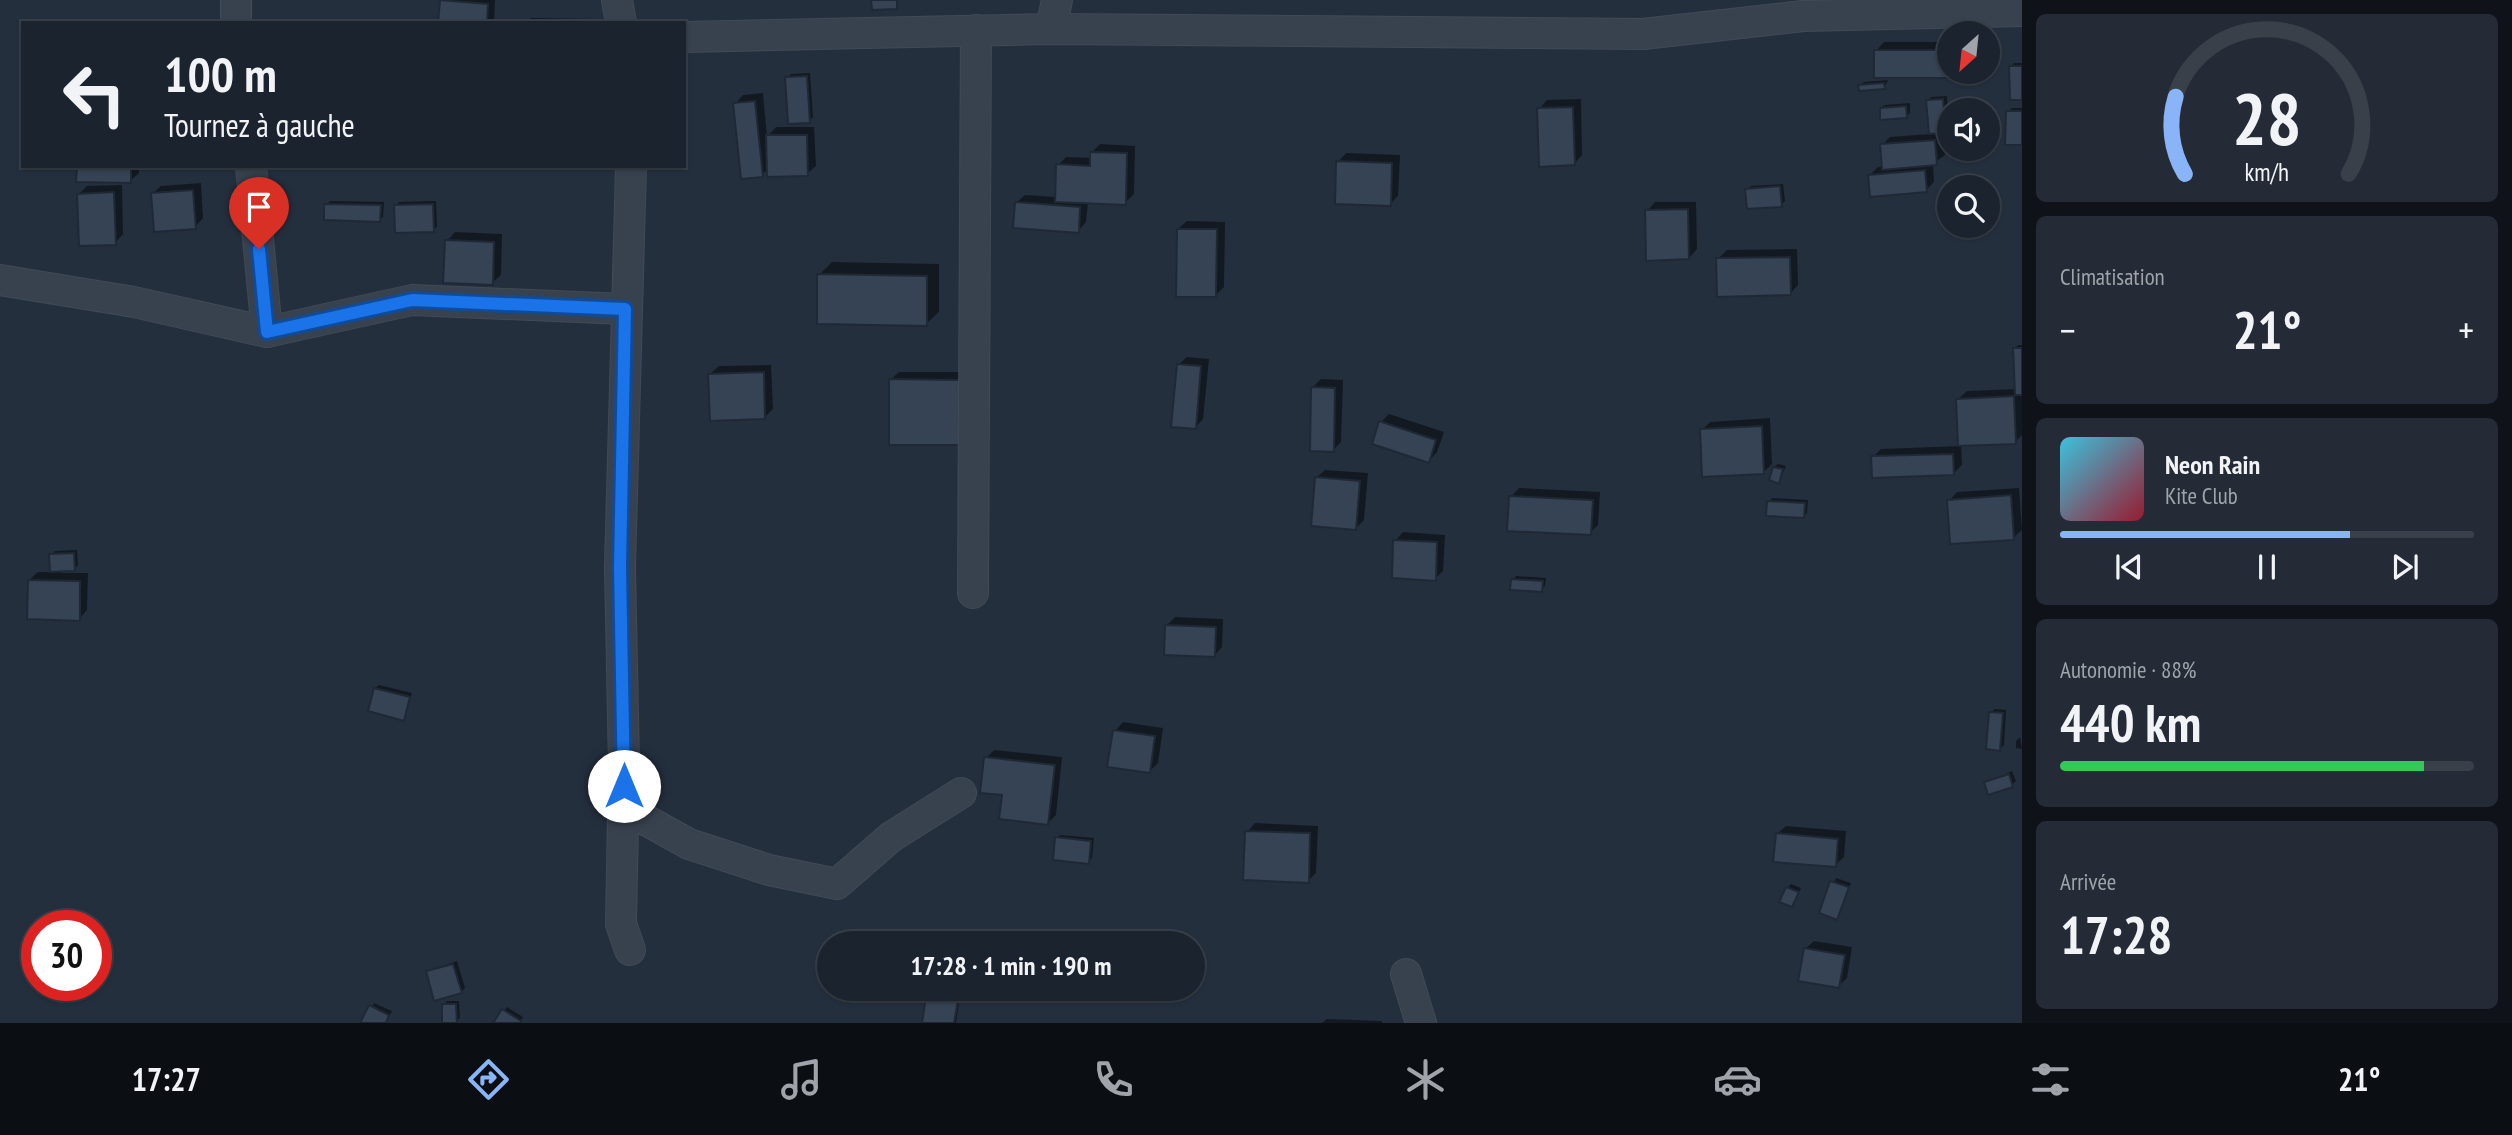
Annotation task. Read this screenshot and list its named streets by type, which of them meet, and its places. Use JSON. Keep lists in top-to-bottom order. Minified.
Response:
{"north":"bottom left","page":{"turn":["100 m","Tournez à gauche"],"tile":["Climatisation",["Autonomie · 88%","440 km"],["Arrivée","17:28"]],"heat":["−","21°","+"],"song":["Neon Rain","Kite Club"],"limit":"30","trip":"17:28 · 1 min · 190 m","tabs":["17:27","21°"],"gauge":["28","km/h"]}}
